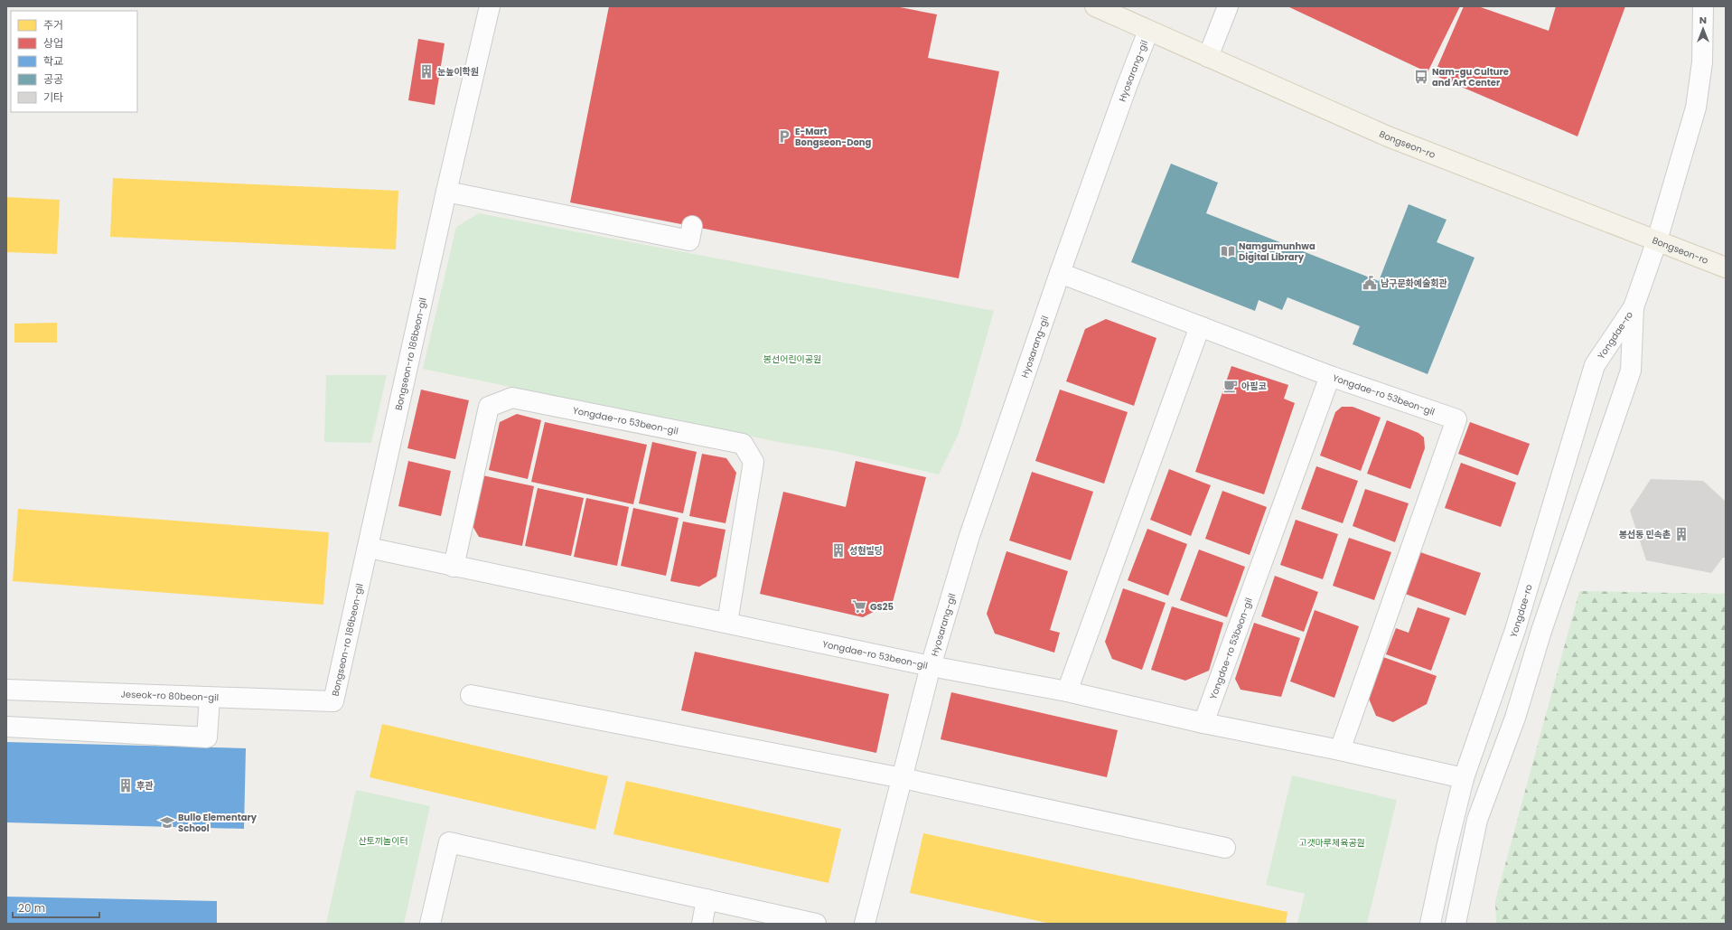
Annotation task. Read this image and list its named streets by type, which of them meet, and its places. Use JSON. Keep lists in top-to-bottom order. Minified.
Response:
{"streets":{"main road":["Bongseon-ro"],"street":["Hyosarang-gil","Yongdae-ro","Bongseon-ro 186beon-gil","Yongdae-ro 53beon-gil","Jeseok-ro 80beon-gil"]},"crossings":[["Hyosarang-gil","Bongseon-ro"],["Hyosarang-gil","Yongdae-ro 53beon-gil"],["Bongseon-ro","Yongdae-ro"],["Yongdae-ro","Yongdae-ro 53beon-gil"],["Bongseon-ro 186beon-gil","Yongdae-ro 53beon-gil"],["Bongseon-ro 186beon-gil","Jeseok-ro 80beon-gil"]],"parks":["봉선어린이공원","산토끼놀이터","고갯마루체육공원"],"places":{"building":["눈높이학원","봉선동 민속촌","성현빌딩","후관"],"bus stop":["Nam-gu Culture and Art Center"],"parking":["E-Mart Bongseon-Dong"],"library":["Namgumunhwa Digital Library"],"public building":["남구문화예술회관"],"cafe":["아필코"],"supermarket":["GS25"],"school or university":["Bullo Elementary School"]},"legend":["주거","상업","학교","공공","기타"],"scale_bar":"20 m","north":"top"}
